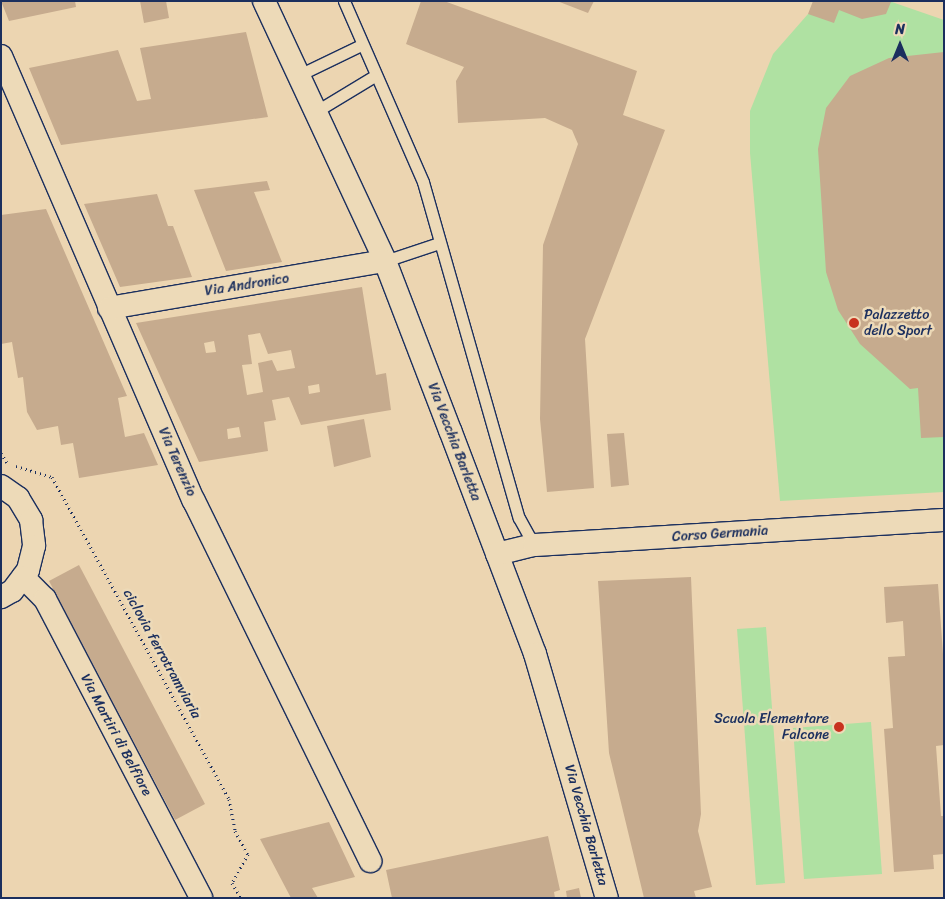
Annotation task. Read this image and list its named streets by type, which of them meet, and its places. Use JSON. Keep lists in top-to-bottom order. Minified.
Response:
{"streets":{"street":["Via Andronico","Via Vecchia Barletta","Via Terenzio","Corso Germania","Via Martiri di Belfiore"],"path":["ciclovia ferrotramviaria"]},"crossings":[["Via Andronico","Via Vecchia Barletta"],["Via Andronico","Via Terenzio"],["Via Vecchia Barletta","Corso Germania"]],"places":["Palazzetto dello Sport","Scuola Elementare Falcone"],"north":"top"}
